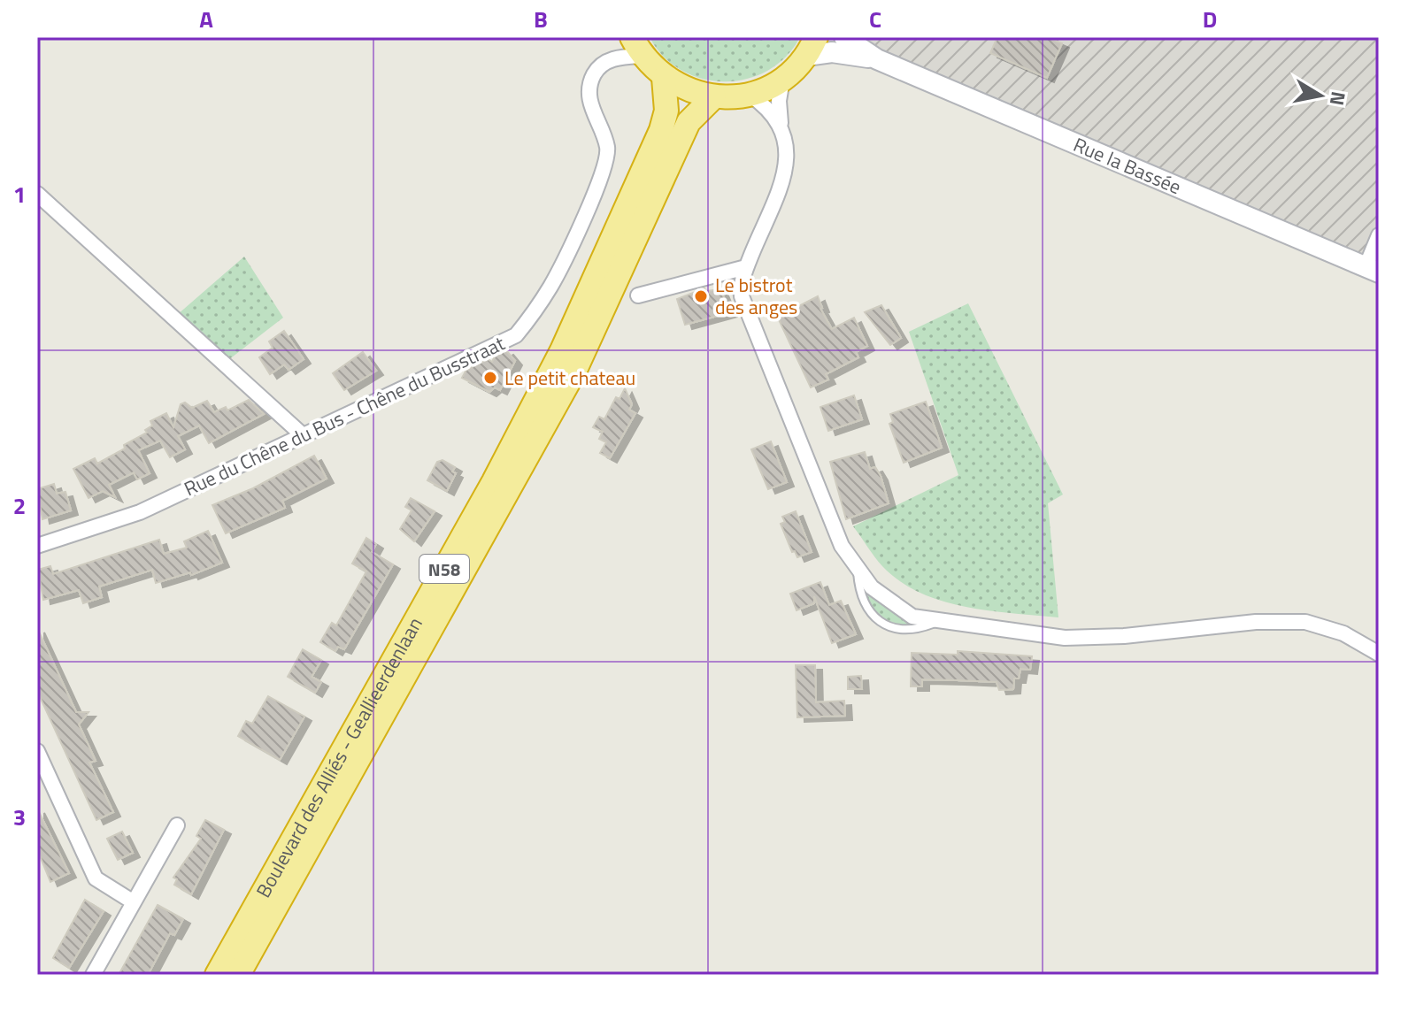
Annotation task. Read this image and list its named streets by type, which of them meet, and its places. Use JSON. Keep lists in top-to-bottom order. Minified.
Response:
{"streets":{"highway":["N58","Boulevard des Alliés - Geallieerdenlaan"],"main road":["Rue la Bassée"],"street":["Rue du Chêne du Bus - Chêne du Busstraat"]},"places":["Le bistrot des anges","Le petit chateau"],"north":"right","grid":{"columns":["A","B","C","D"],"rows":["1","2","3"]}}
